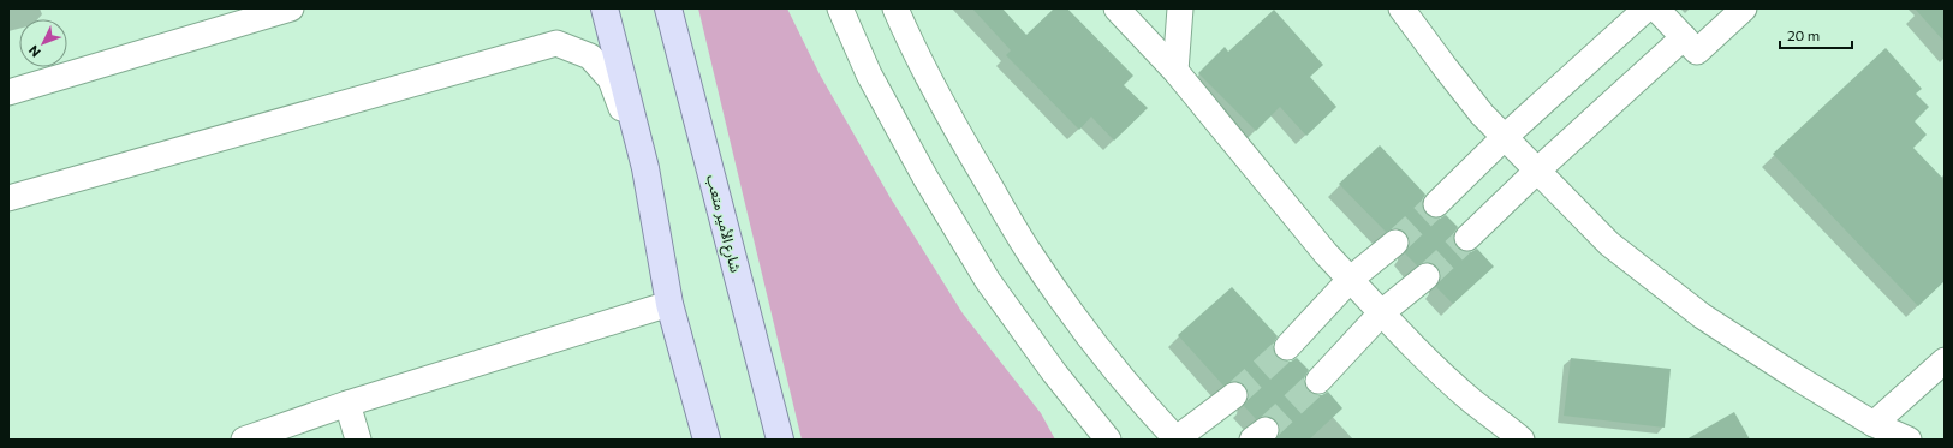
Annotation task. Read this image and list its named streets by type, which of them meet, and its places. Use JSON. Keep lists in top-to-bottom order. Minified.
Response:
{"streets":{"main road":["شارع الأمير متعب"]},"scale_bar":"20 m","north":"bottom left"}
